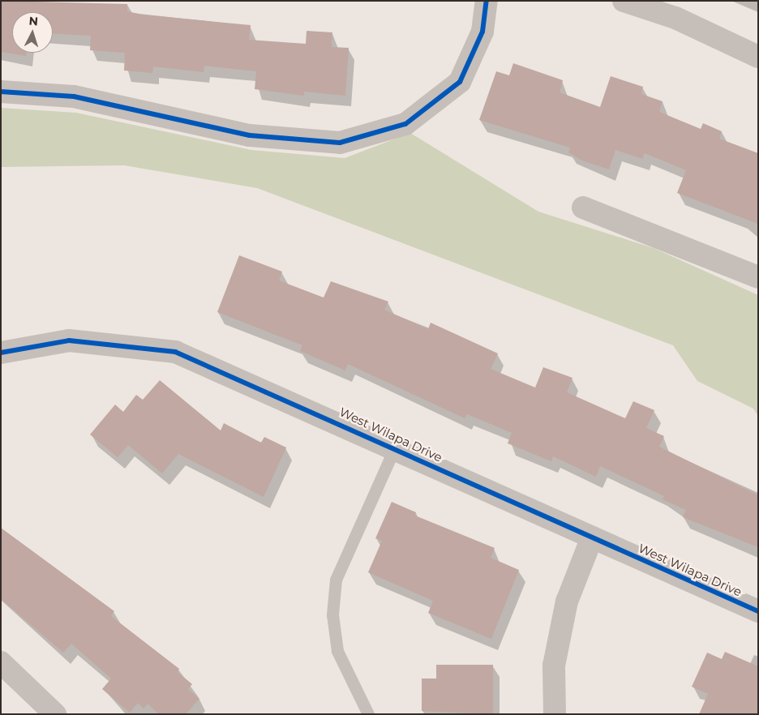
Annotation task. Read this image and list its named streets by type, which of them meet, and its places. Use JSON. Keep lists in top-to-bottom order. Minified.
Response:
{"streets":{"street":["West Wilapa Drive"]},"north":"top"}
